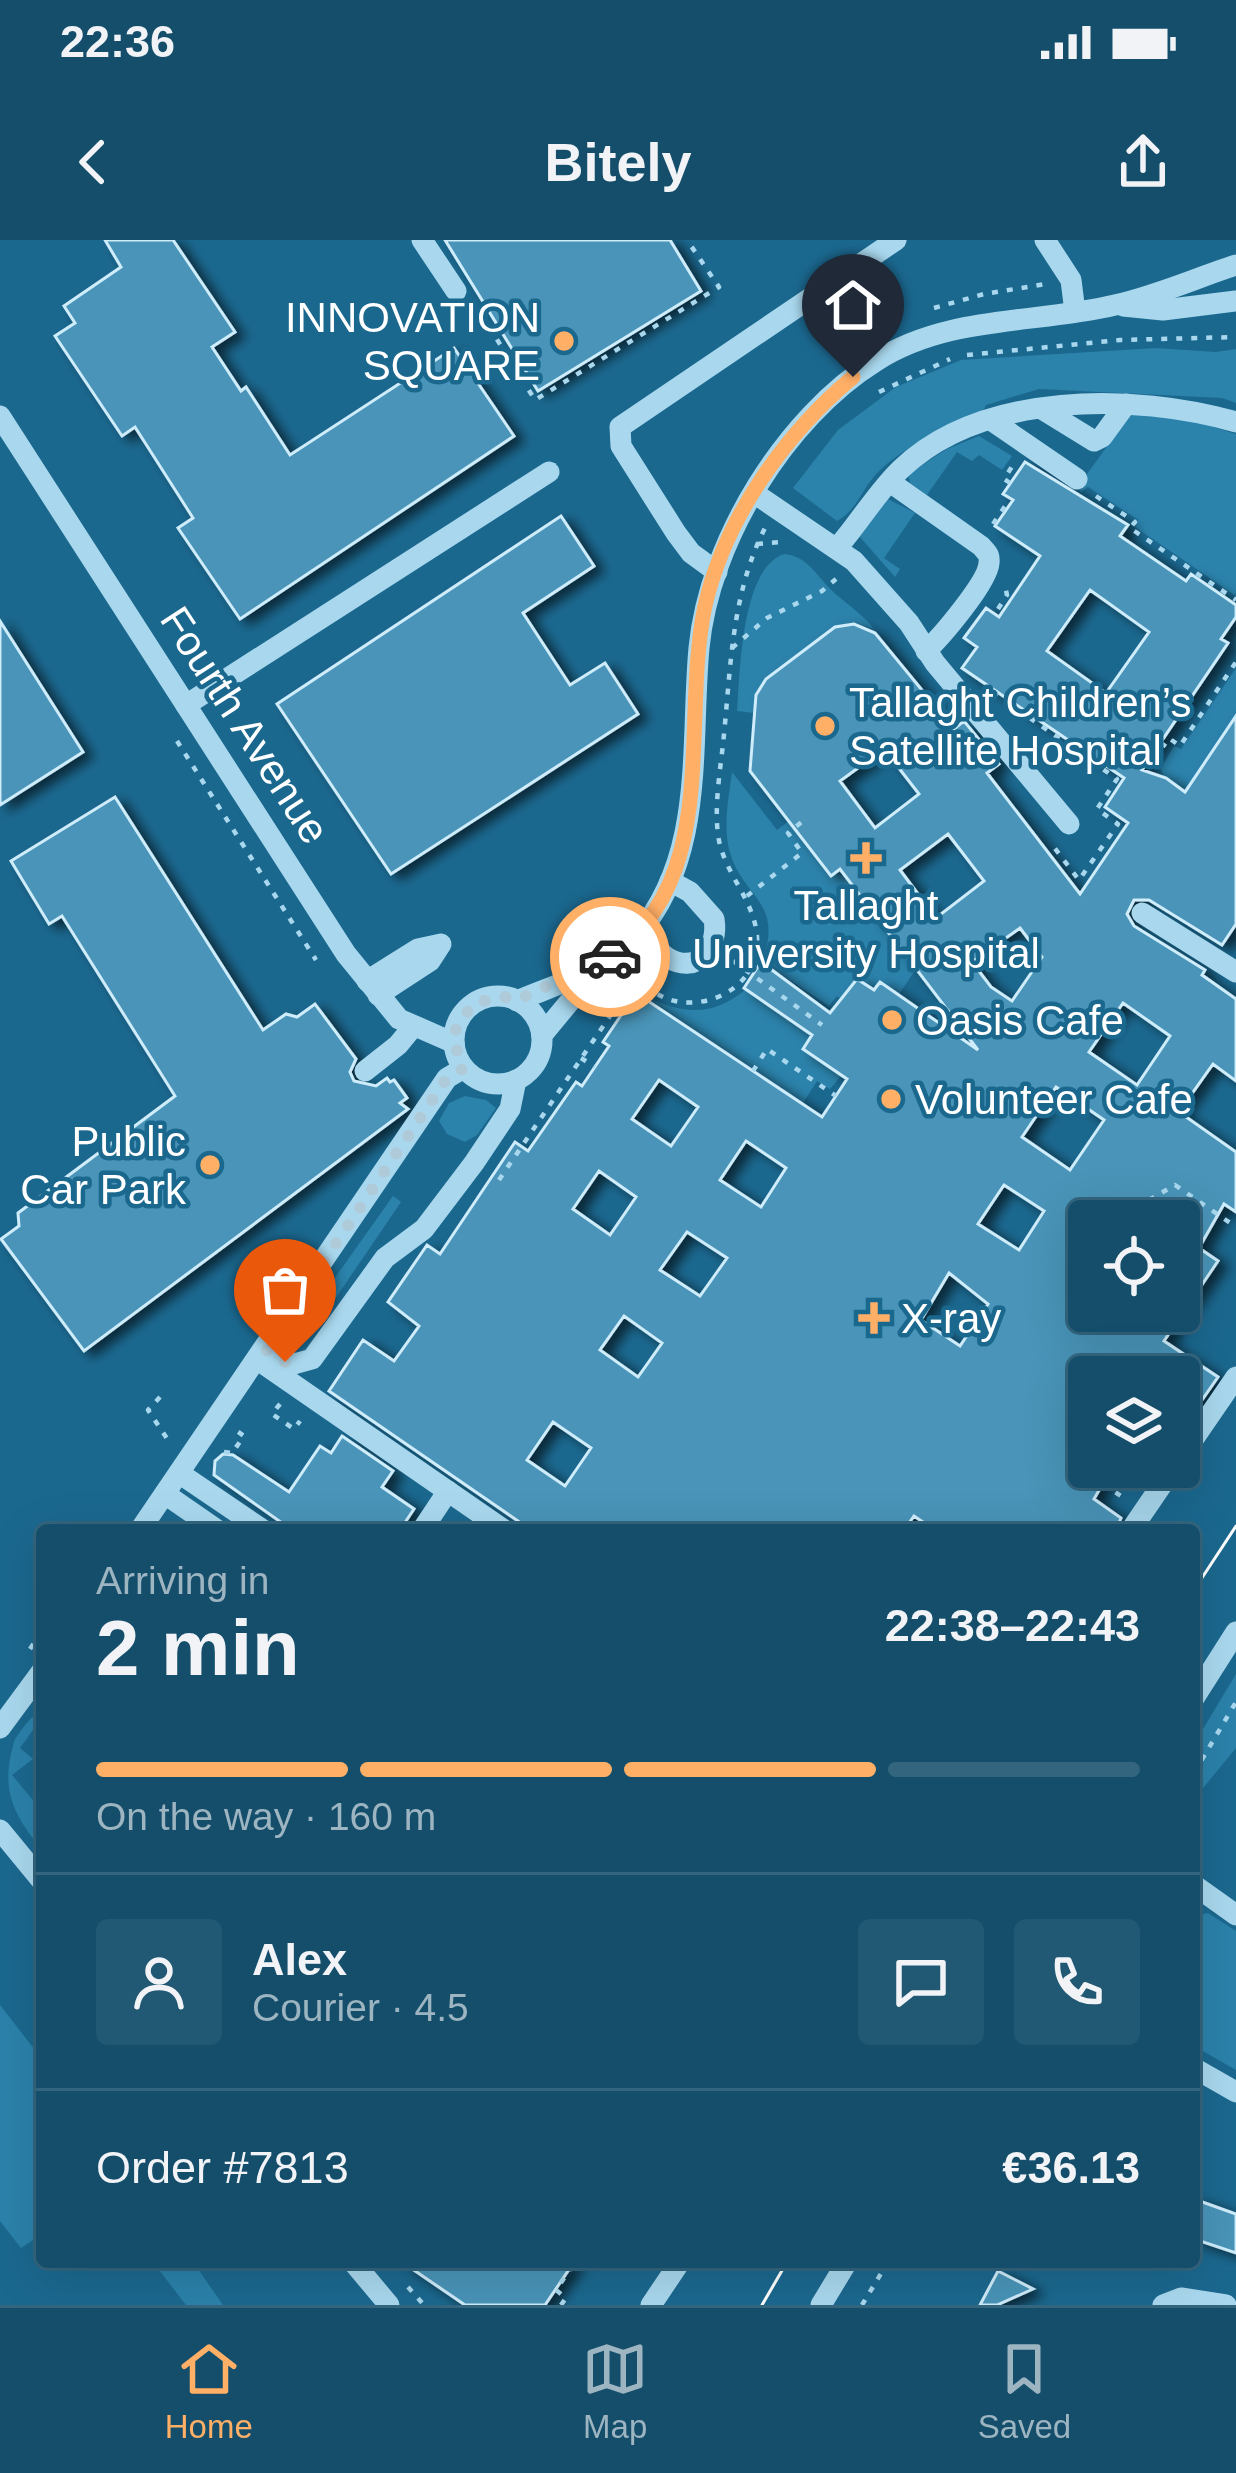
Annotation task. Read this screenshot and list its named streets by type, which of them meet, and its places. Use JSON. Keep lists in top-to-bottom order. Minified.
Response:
{"streets":{"street":["Fourth Avenue"]},"places":{"other":["INNOVATION SQUARE","Tallaght Children’s Satellite Hospital","Oasis Cafe","Volunteer Cafe","Public Car Park"],"health":["Tallaght University Hospital","X-ray"]},"page":{"status":"22:36","header":"Bitely","heading":["2 min","Arriving in","22:38–22:43"],"panel":["Alex","Courier · 4.5","Order #7813","€36.13"],"bar":"On the way · 160 m","tabs":["Home","Map","Saved"]}}
